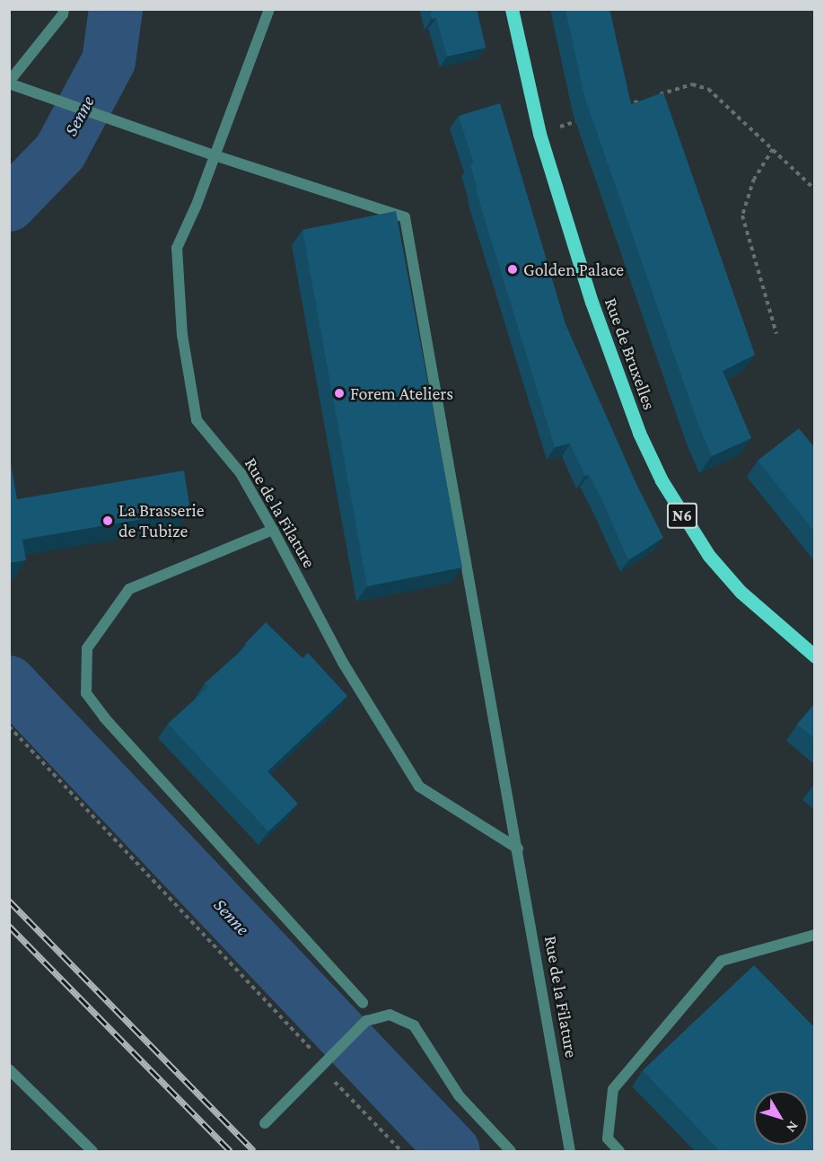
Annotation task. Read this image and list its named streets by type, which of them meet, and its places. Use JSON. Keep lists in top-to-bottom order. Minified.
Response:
{"streets":{"main road":["Rue de Bruxelles","N6"],"street":["Rue de la Filature"]},"water":["Senne"],"places":["Golden Palace","Forem Ateliers","La Brasserie de Tubize"],"north":"bottom right"}
